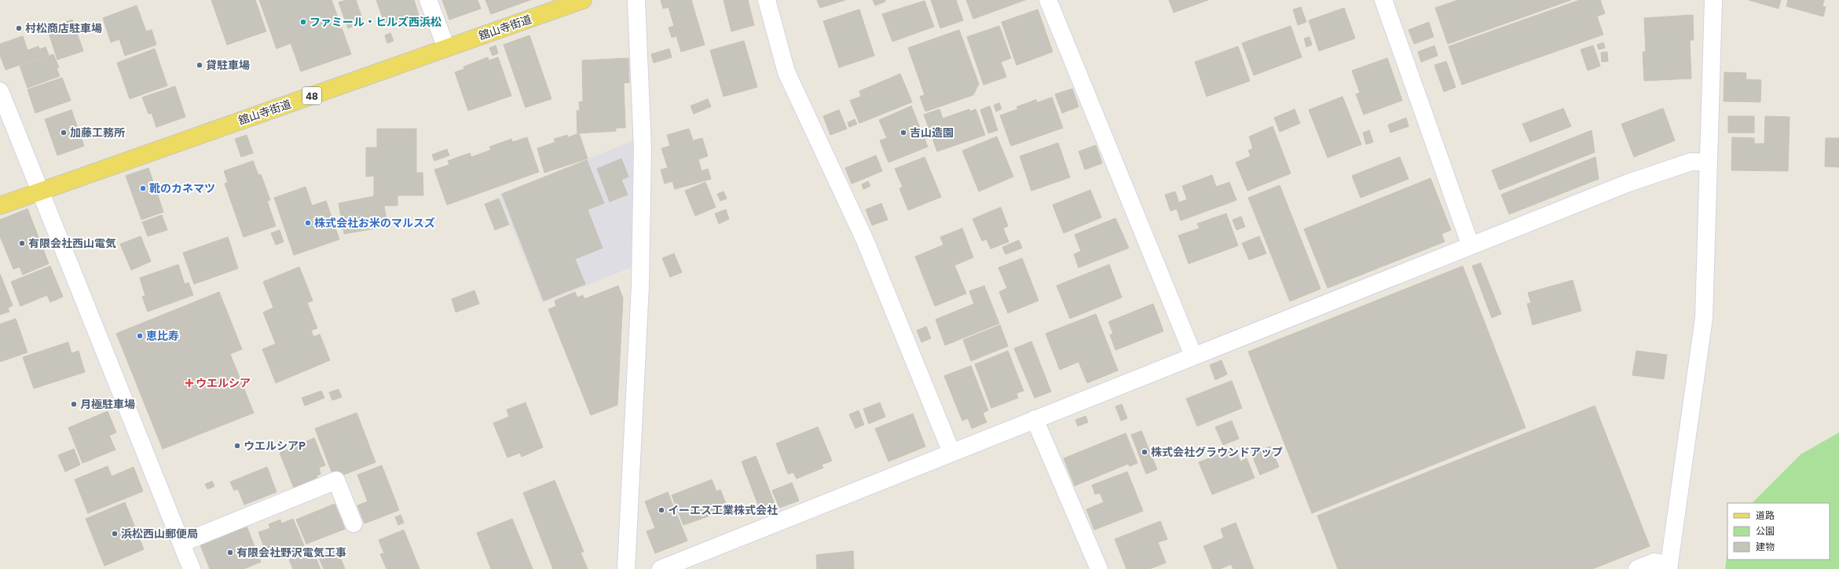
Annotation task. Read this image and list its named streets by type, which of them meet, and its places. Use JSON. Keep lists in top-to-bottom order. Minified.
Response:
{"streets":{"main road":["舘山寺街道","48"]},"places":{"other":["ファミール・ヒルズ西浜松","村松商店駐車場","貸駐車場","加藤工務所","吉山造園","靴のカネマツ","株式会社お米のマルスズ","有限会社西山電気","恵比寿","月極駐車場","ウエルシアP","株式会社グラウンドアップ","イーエス工業株式会社","浜松西山郵便局","有限会社野沢電気工事"],"health":["ウエルシア"]},"legend":["道路","公園","建物"]}
